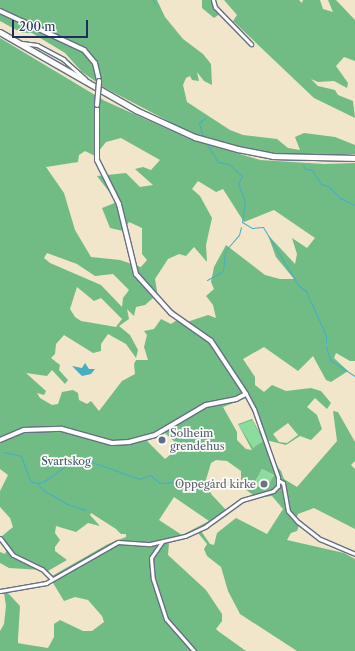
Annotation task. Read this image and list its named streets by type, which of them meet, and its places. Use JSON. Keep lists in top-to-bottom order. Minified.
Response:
{"parks":["Svartskog"],"places":["Solheim grendehus","Oppegård kirke"],"scale_bar":"200 m"}
